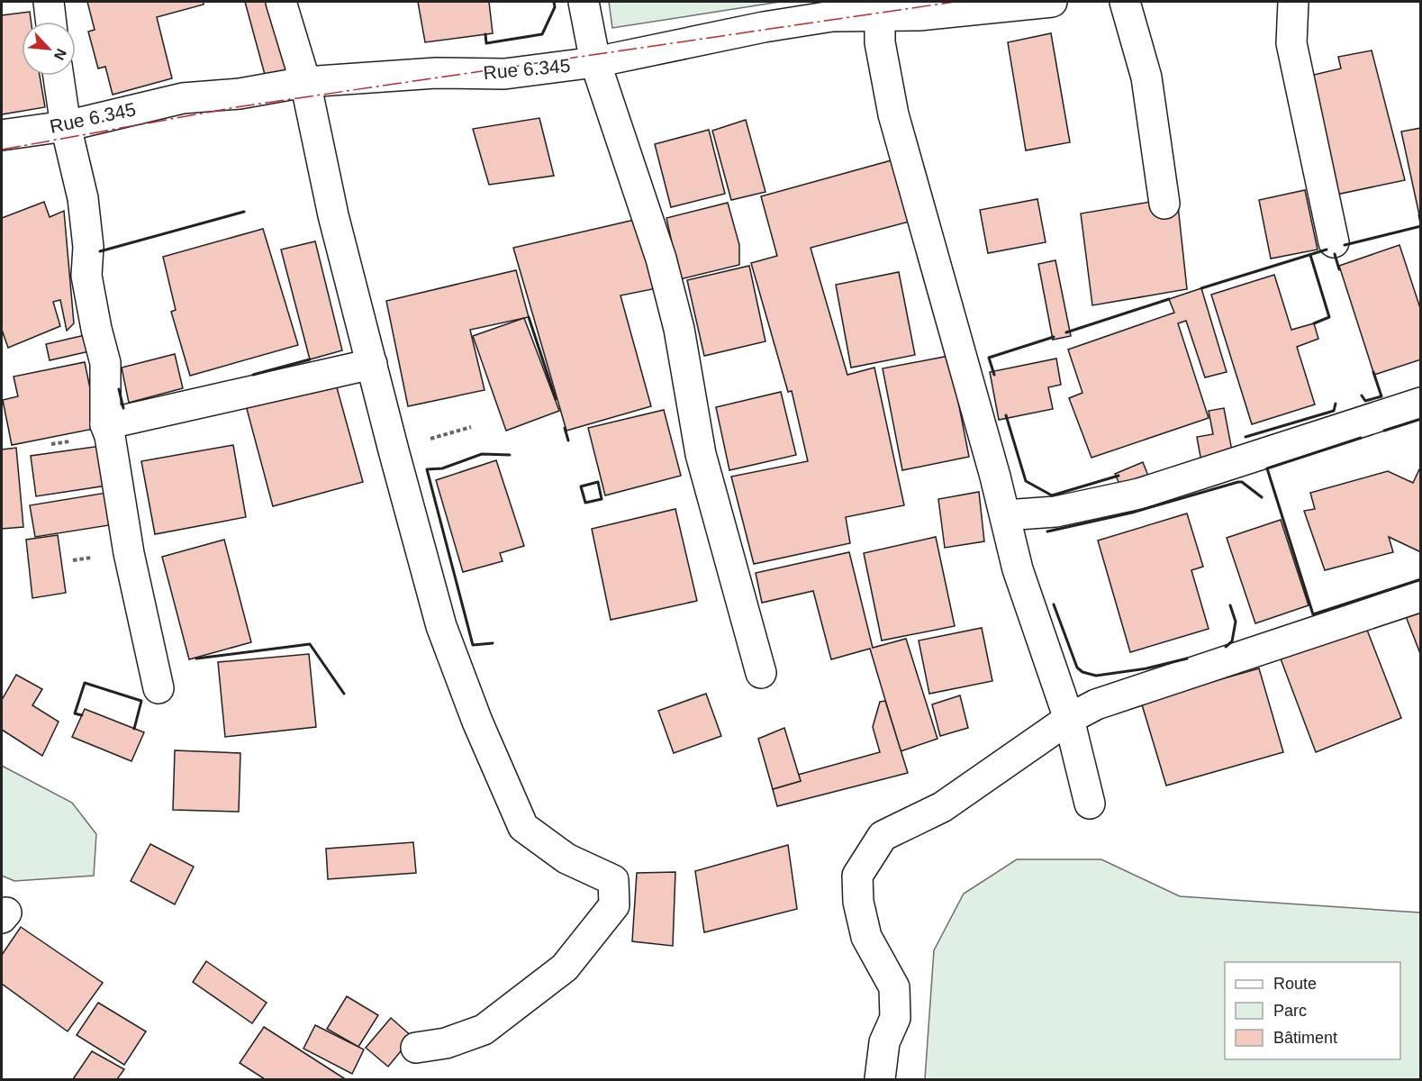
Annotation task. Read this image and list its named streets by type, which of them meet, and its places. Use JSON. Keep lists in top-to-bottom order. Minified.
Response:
{"streets":{"street":["Rue 6.345"]},"legend":["Route","Parc","Bâtiment"],"north":"bottom right"}
